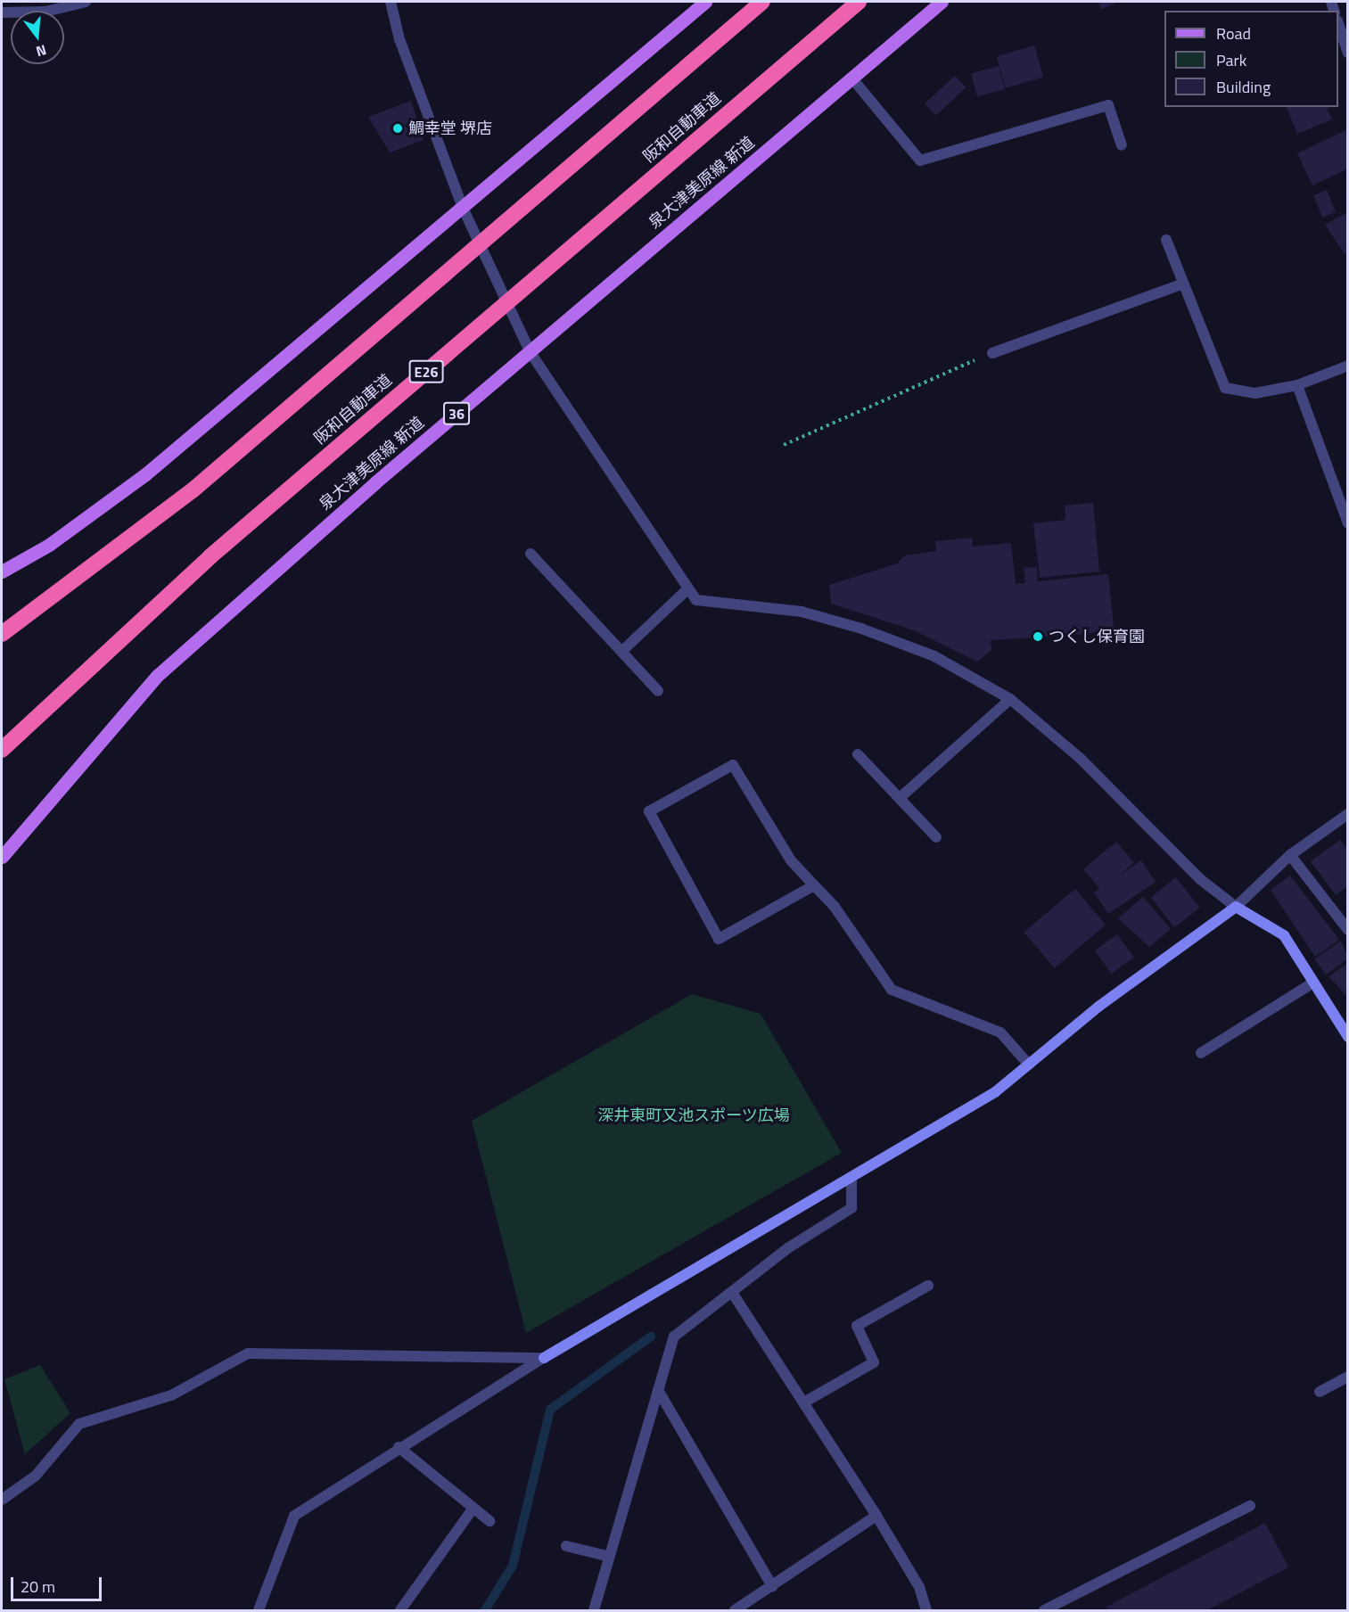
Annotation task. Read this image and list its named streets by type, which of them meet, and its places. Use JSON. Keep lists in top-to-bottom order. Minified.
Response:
{"streets":{"highway":["阪和自動車道","E26"],"main road":["泉大津美原線 新道","36"]},"parks":["深井東町又池スポーツ広場"],"places":["鯛幸堂 堺店","つくし保育園"],"legend":["Road","Park","Building"],"scale_bar":"20 m","north":"bottom"}
